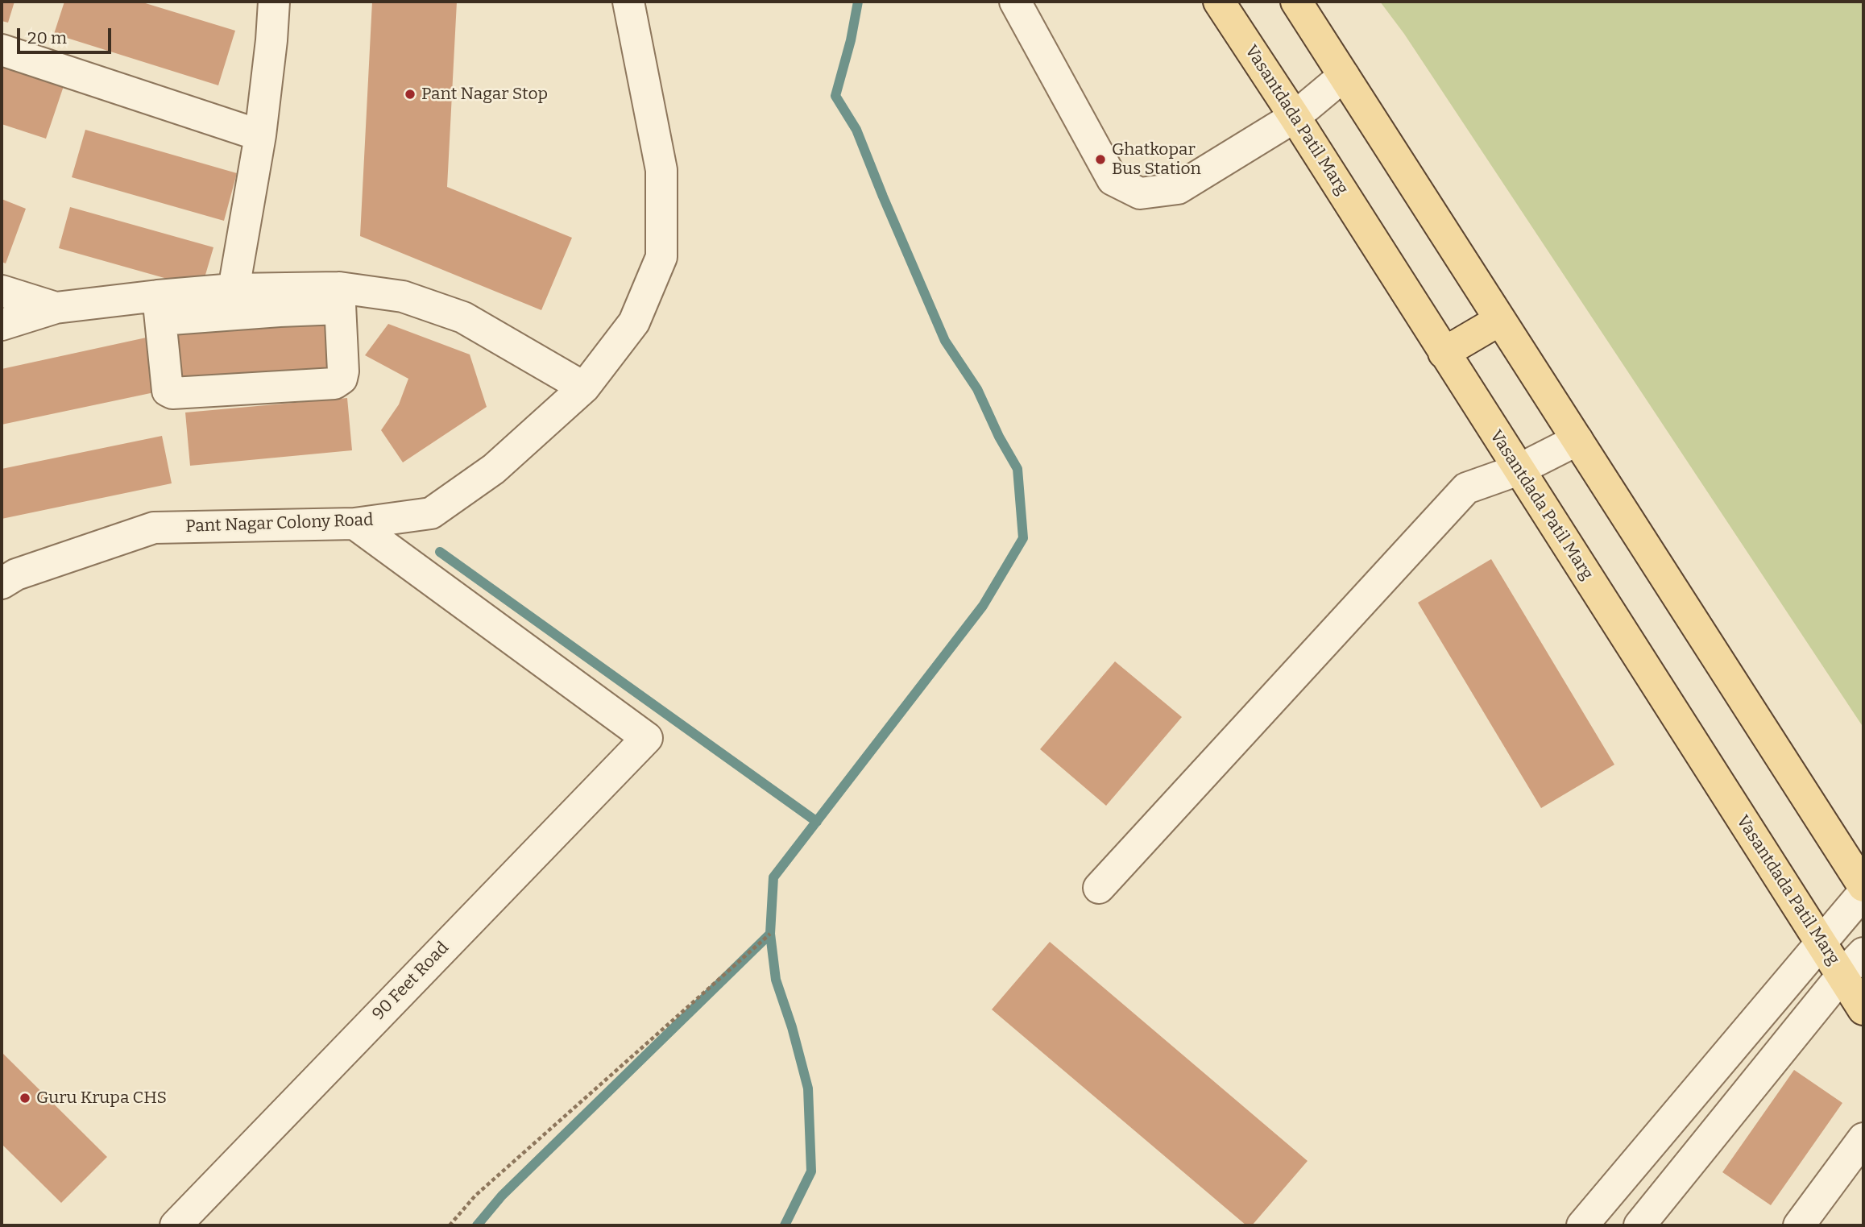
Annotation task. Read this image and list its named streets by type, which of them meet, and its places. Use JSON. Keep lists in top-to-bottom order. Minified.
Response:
{"streets":{"main road":["Vasantdada Patil Marg"],"street":["Pant Nagar Colony Road","90 Feet Road"]},"crossings":[["Pant Nagar Colony Road","90 Feet Road"]],"places":["Pant Nagar Stop","Ghatkopar Bus Station","Guru Krupa CHS"],"scale_bar":"20 m"}
